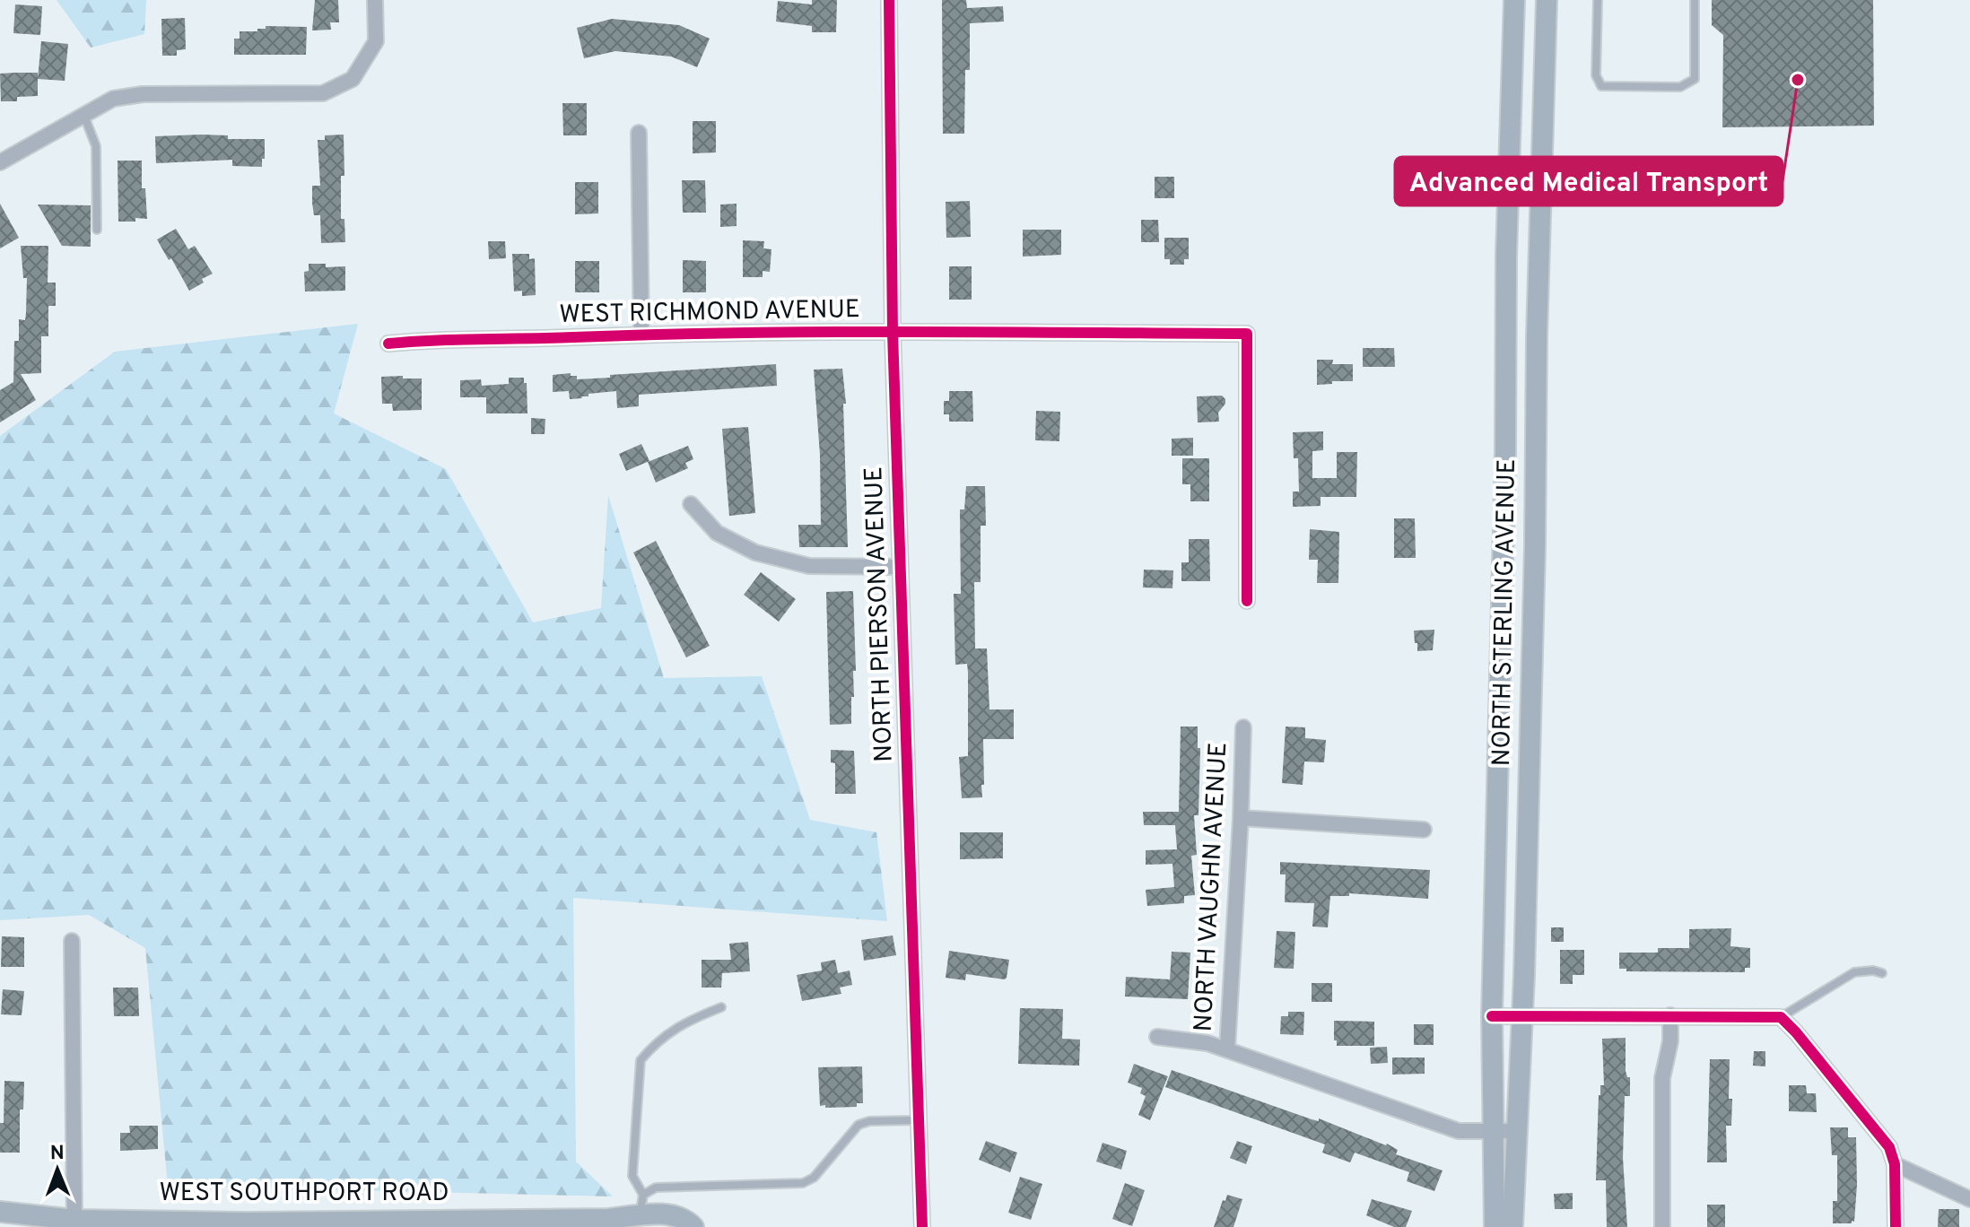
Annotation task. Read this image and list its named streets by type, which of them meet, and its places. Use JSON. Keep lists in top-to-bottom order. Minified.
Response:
{"streets":{"main road":["NORTH STERLING AVENUE","WEST SOUTHPORT ROAD"],"street":["WEST RICHMOND AVENUE","NORTH PIERSON AVENUE","NORTH VAUGHN AVENUE"]},"crossings":[["WEST RICHMOND AVENUE","NORTH PIERSON AVENUE"]],"places":["Advanced Medical Transport"],"north":"top"}
